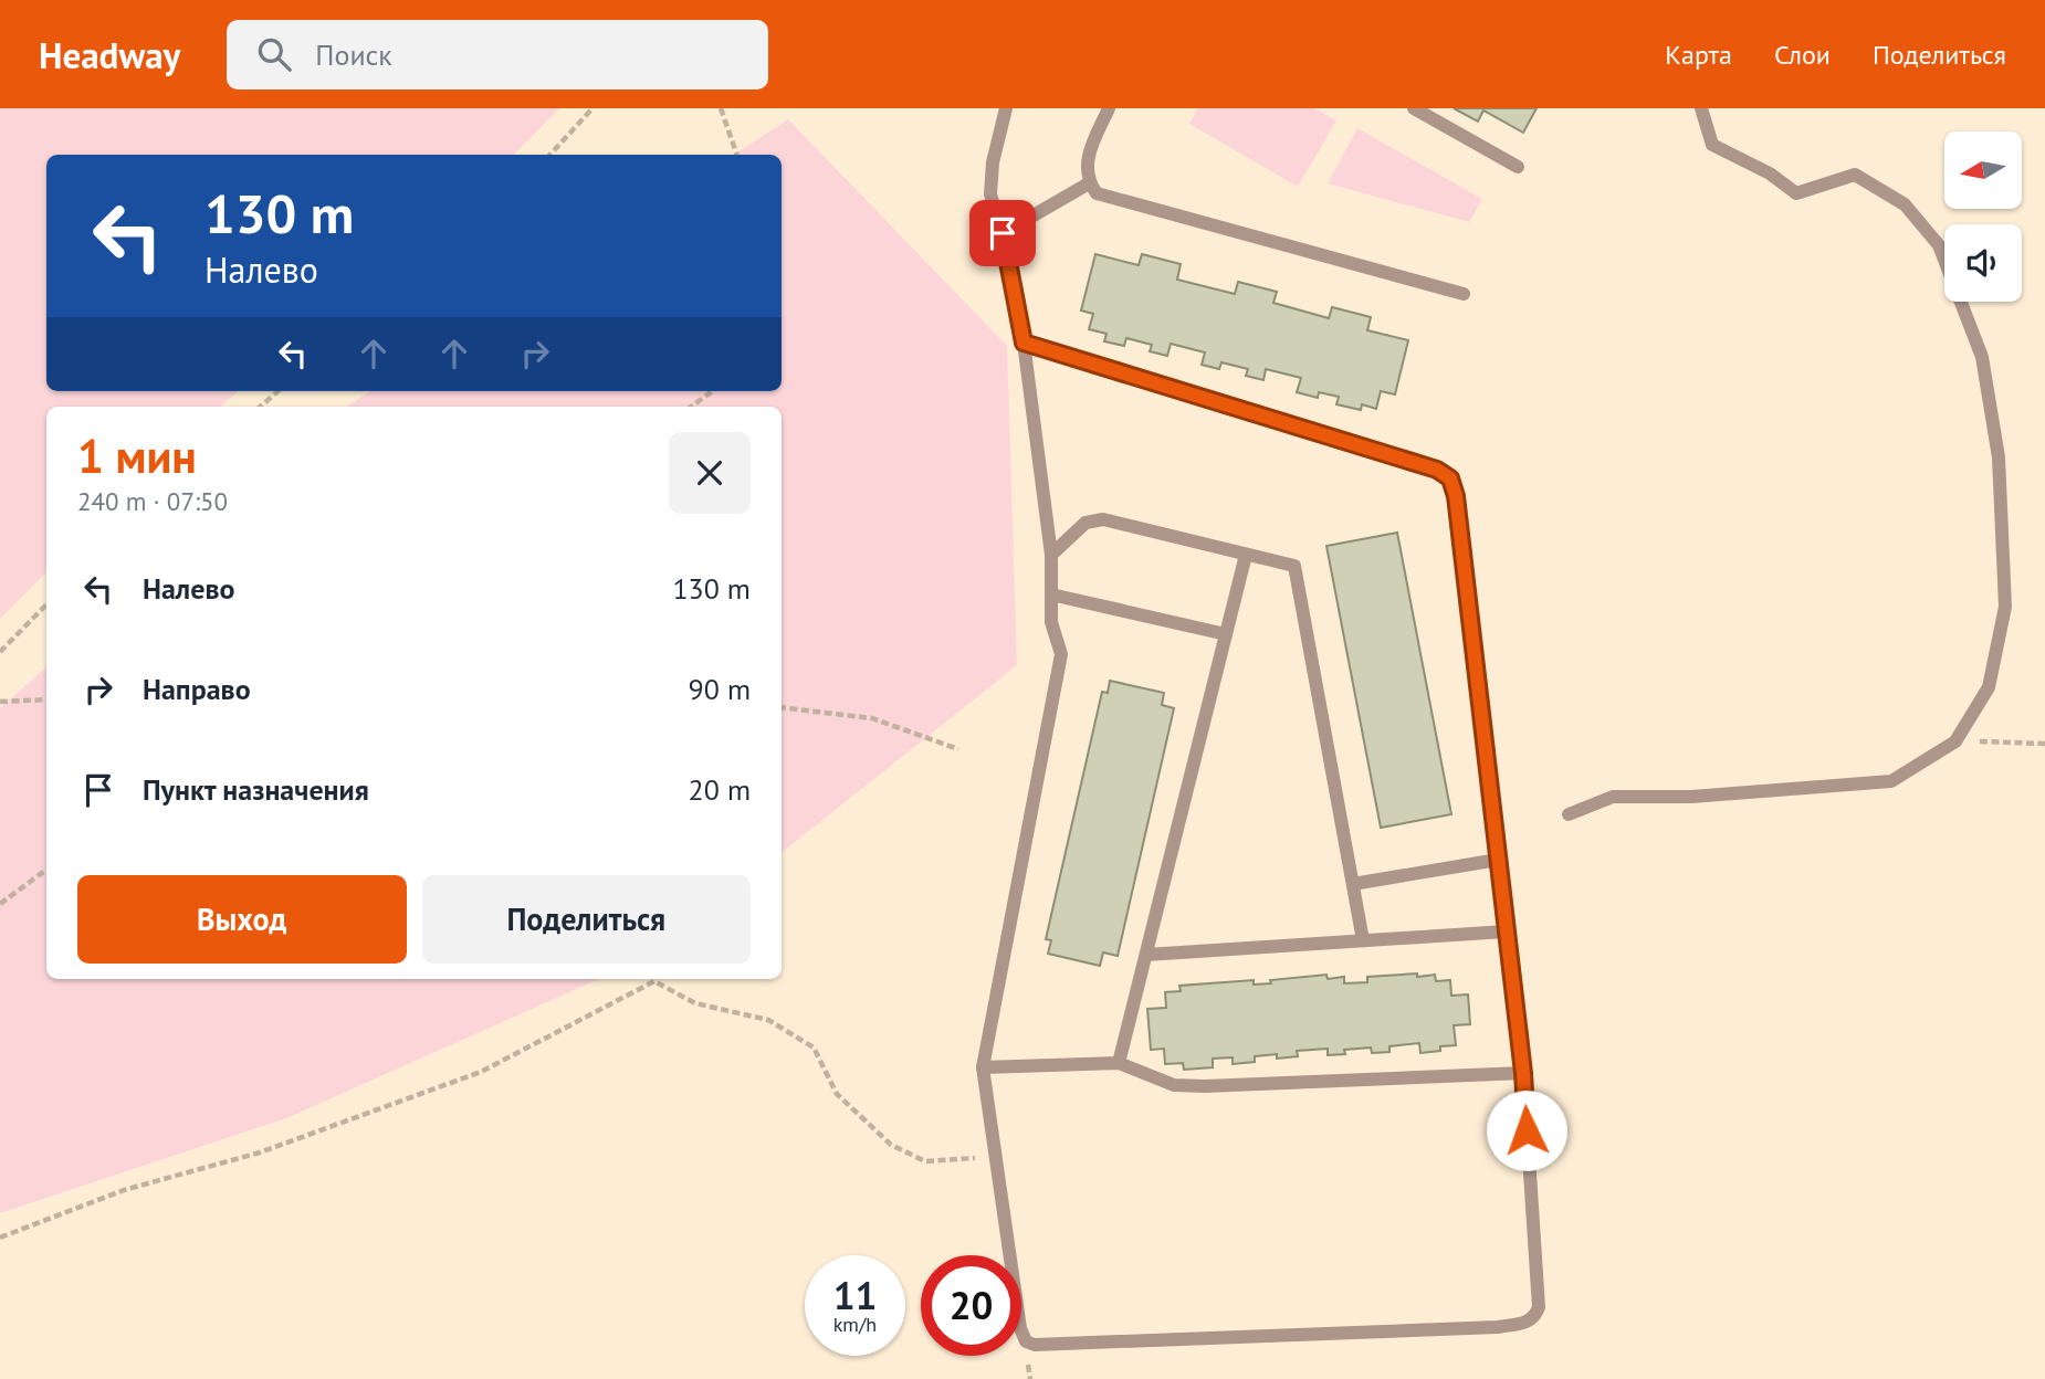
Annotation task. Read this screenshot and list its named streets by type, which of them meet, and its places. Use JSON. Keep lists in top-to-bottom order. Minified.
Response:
{"north":"left","page":{"header":"Headway","search":"Поиск","nav":["Карта","Слои","Поделиться"],"turn":["130 m","Налево"],"heading":["1 мин","240 m · 07:50"],"list":[{"name":"Налево","value":"130 m"},{"name":"Направо","value":"90 m"},{"name":"Пункт назначения","value":"20 m"}],"buttons":["Выход","Поделиться"],"speed":"11 km/h","limit":"20"}}
